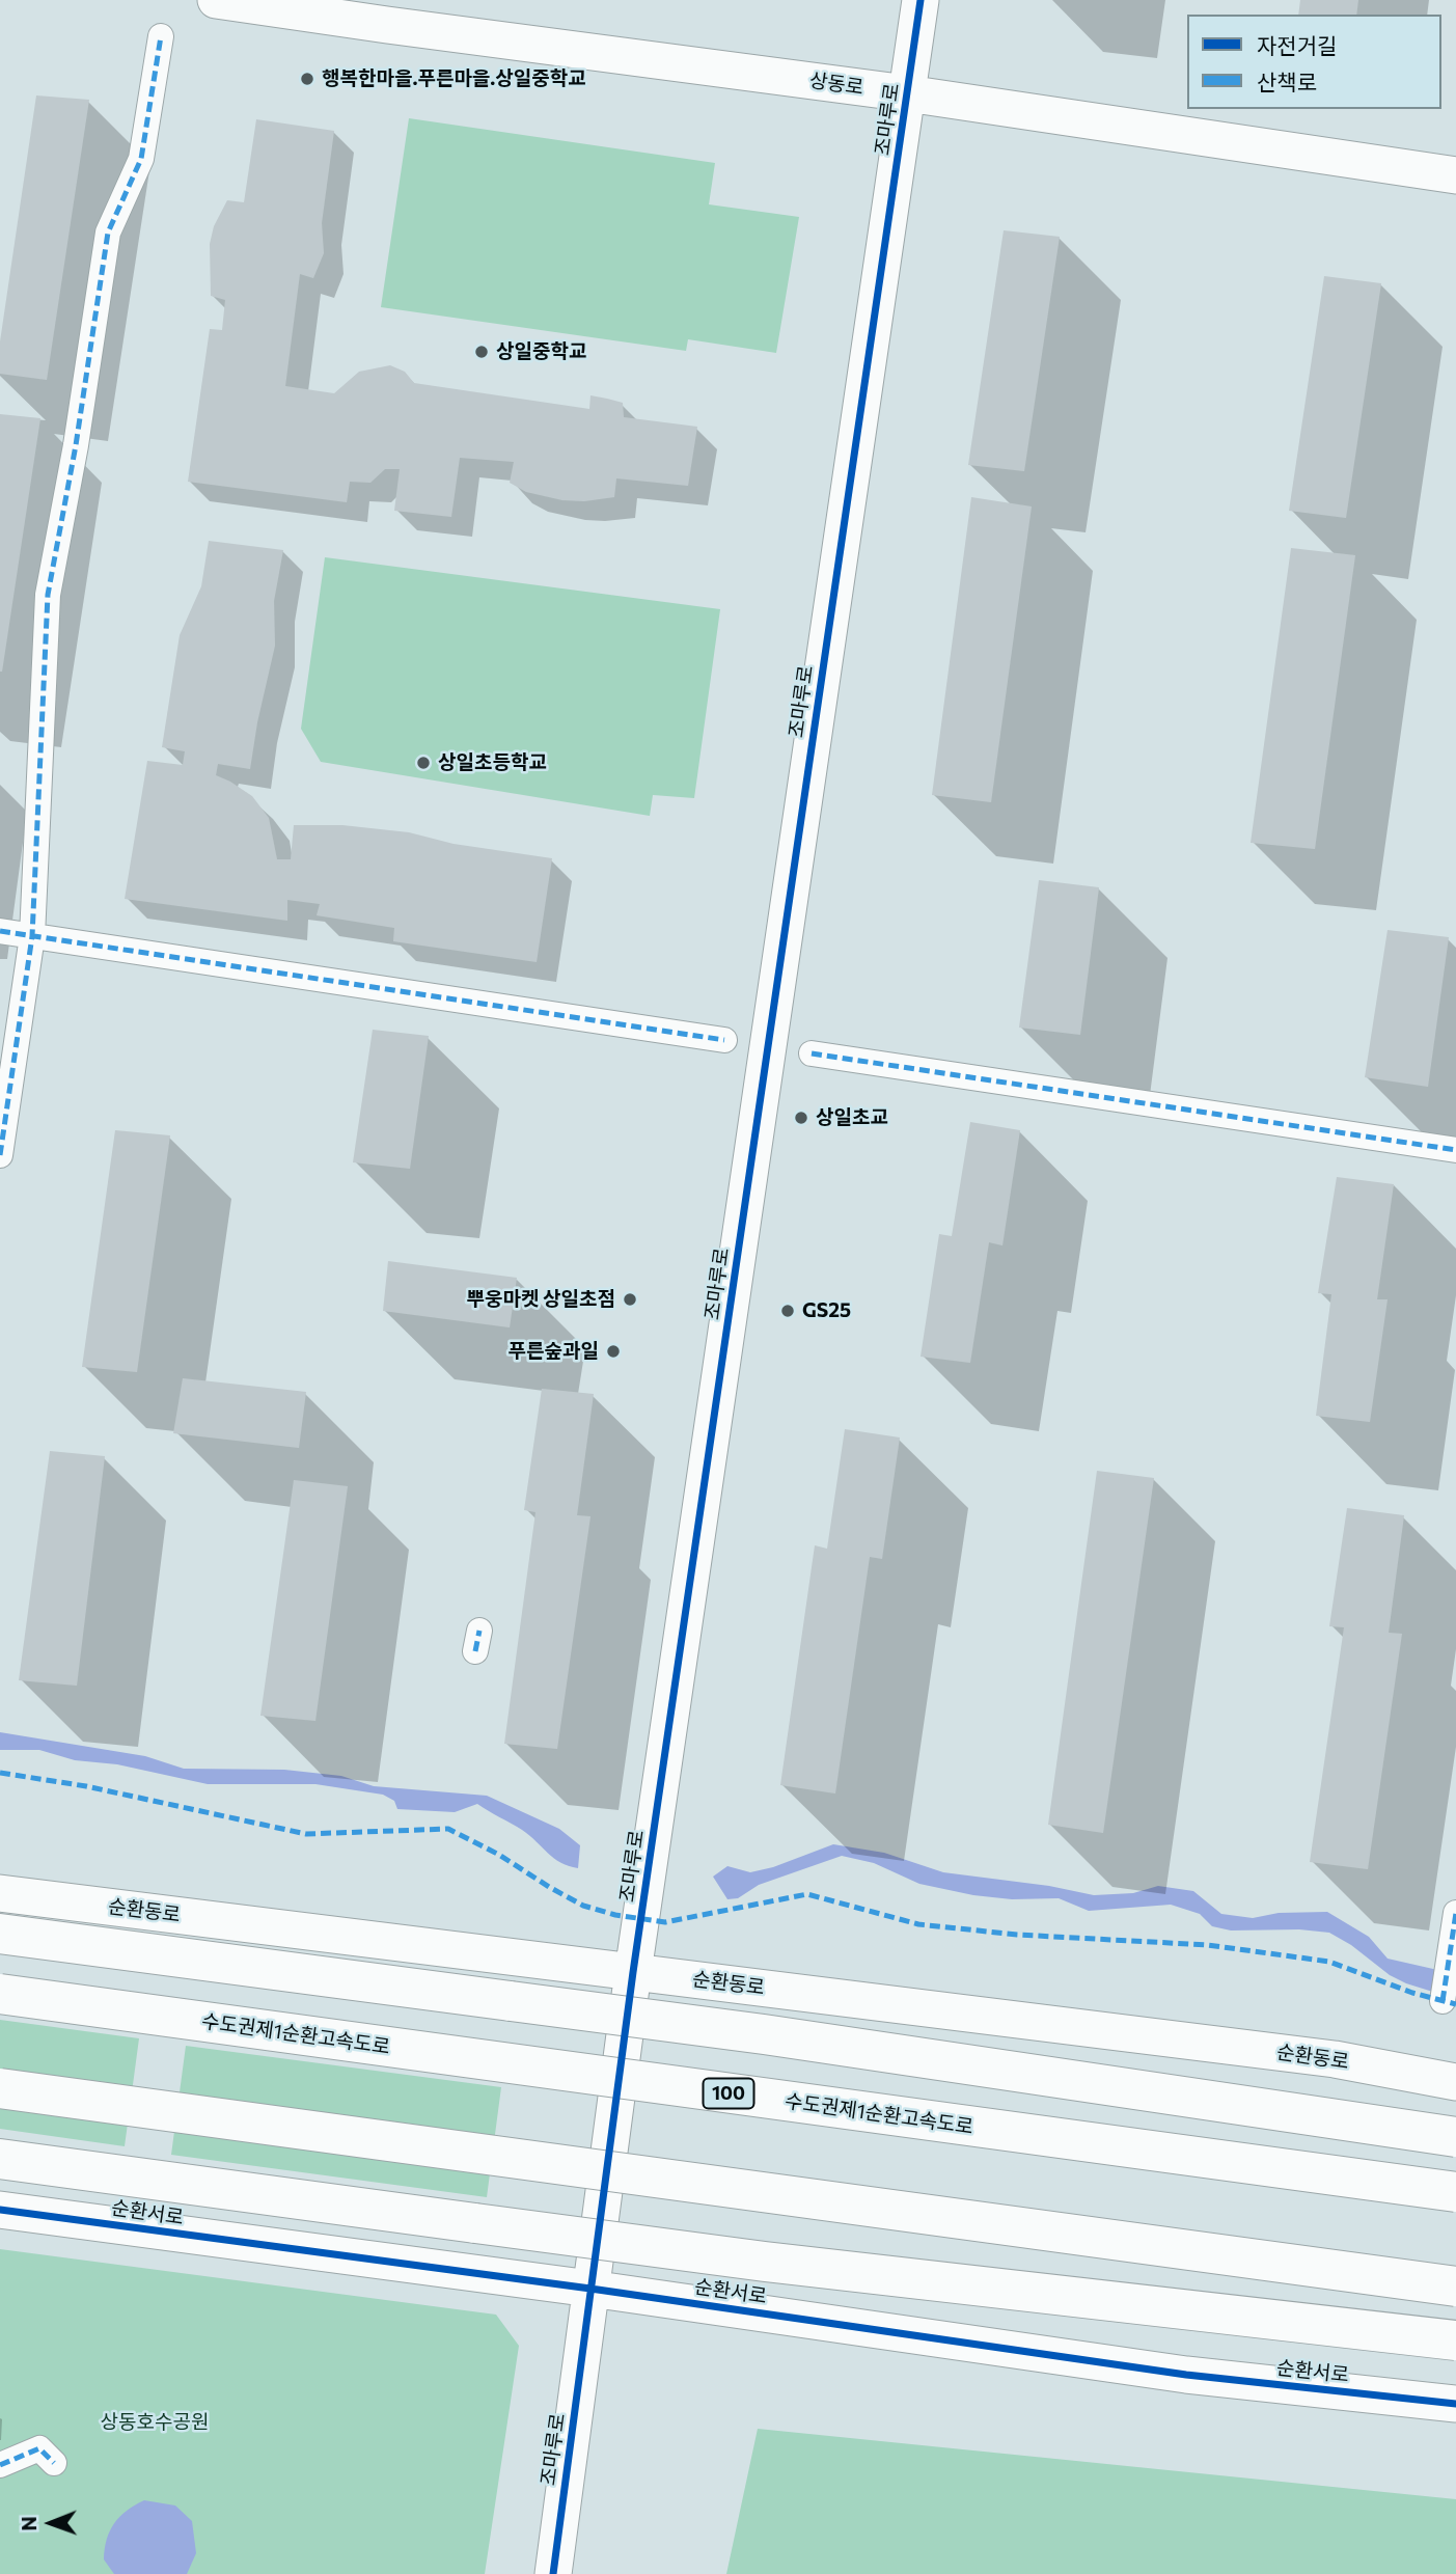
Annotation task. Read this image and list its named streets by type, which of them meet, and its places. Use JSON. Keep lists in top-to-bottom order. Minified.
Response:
{"streets":{"highway":["수도권제1순환고속도로","100"],"street":["상동로","조마루로","순환동로","순환서로"]},"crossings":[["상동로","조마루로"],["조마루로","순환동로"],["조마루로","순환서로"]],"parks":["상동호수공원"],"places":["행복한마을.푸른마을.상일중학교","상일중학교","상일초등학교","상일초교","뿌웅마켓 상일초점","GS25","푸른숲과일"],"legend":["자전거길","산책로"],"north":"left"}
